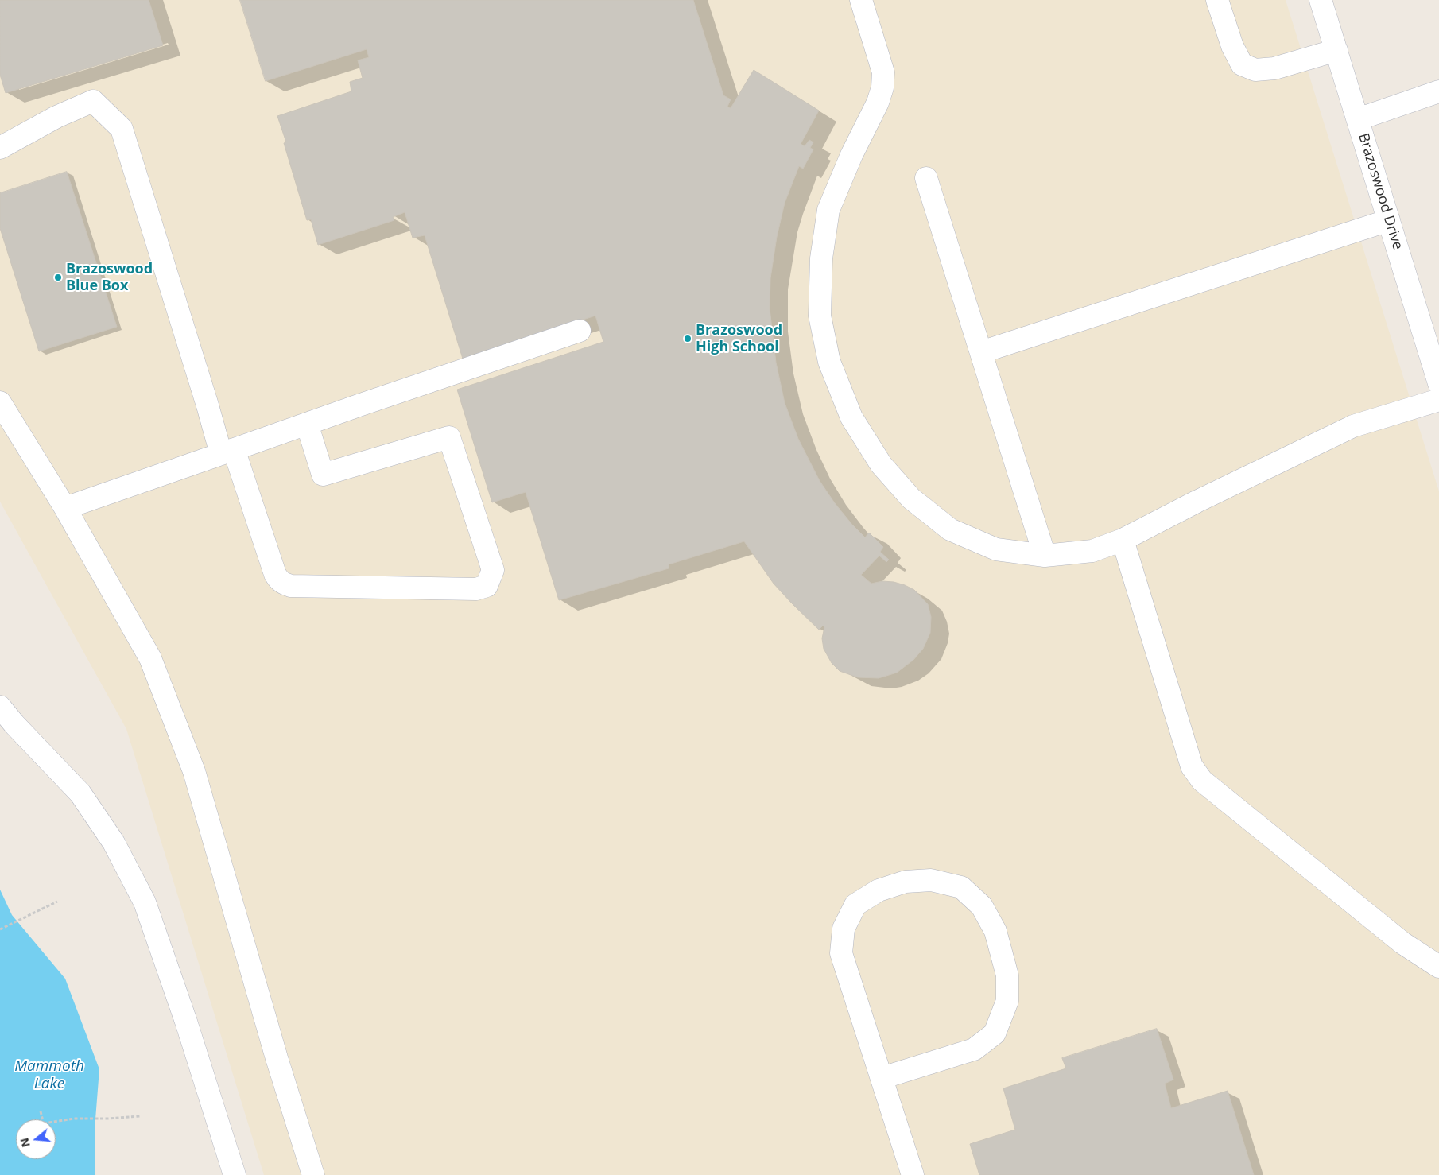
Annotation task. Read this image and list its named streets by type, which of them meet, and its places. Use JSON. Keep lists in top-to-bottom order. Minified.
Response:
{"streets":{"street":["Brazoswood Drive"]},"water":["Mammoth Lake"],"places":["Brazoswood Blue Box","Brazoswood High School"],"north":"left"}
